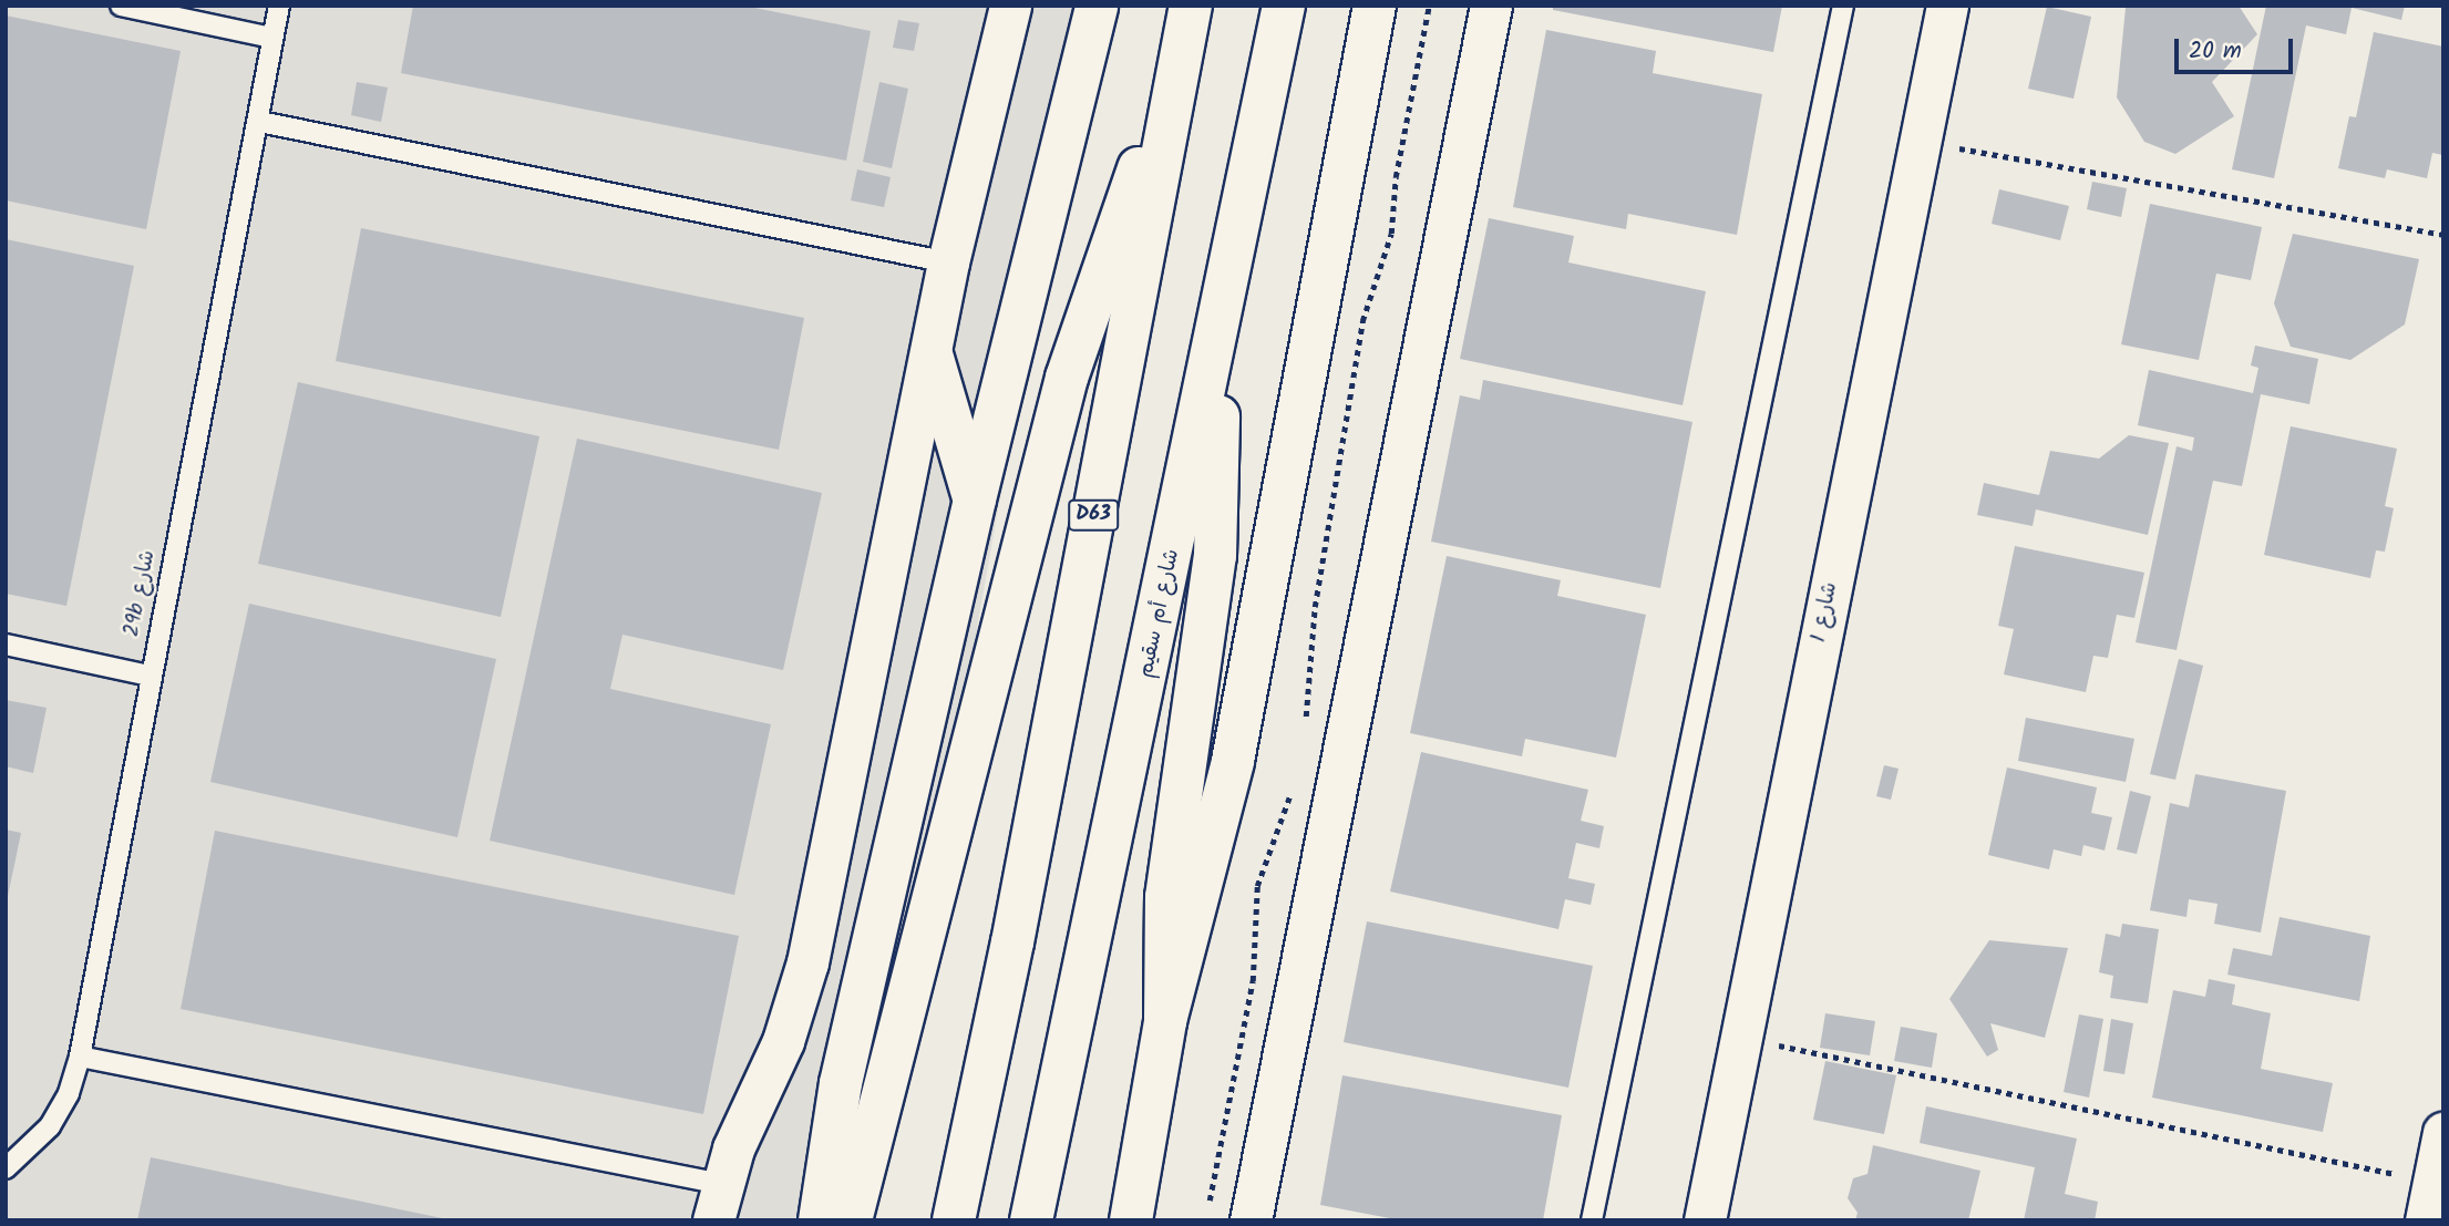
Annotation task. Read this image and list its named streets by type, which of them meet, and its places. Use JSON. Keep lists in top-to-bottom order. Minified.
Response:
{"streets":{"main road":["D63","شارع أم سقيم"],"street":["شارع 1"],"lane":["29b شارع"]},"scale_bar":"20 m"}
